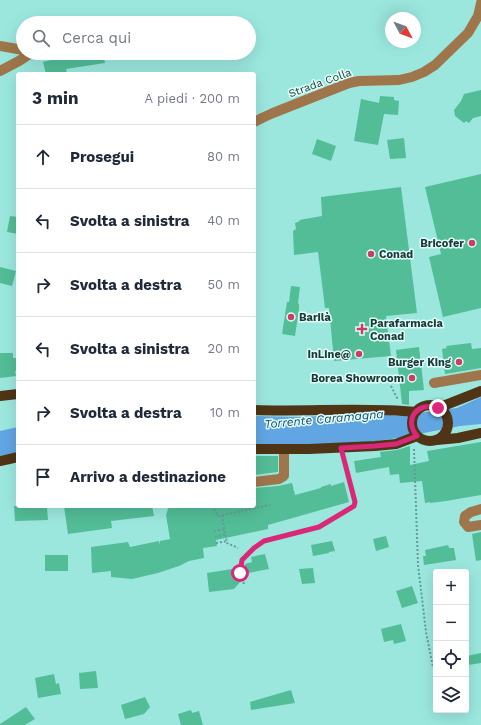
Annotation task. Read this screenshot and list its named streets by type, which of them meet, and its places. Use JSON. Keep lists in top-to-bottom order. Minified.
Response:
{"streets":{"street":["Strada Colla"]},"water":["Torrente Caramagna"],"places":{"other":["Bricofer","Conad","Barilà","InLine@","Burger King","Borea Showroom"],"health":["Parafarmacia Conad"]},"north":"bottom right","page":{"search":"Cerca qui","heading":["3 min","A piedi · 200 m"],"list":[["Prosegui","80 m"],["Svolta a sinistra","40 m"],["Svolta a destra","50 m"],["Svolta a sinistra","20 m"],["Svolta a destra","10 m"],"Arrivo a destinazione"],"map_buttons":["+","−"]}}
